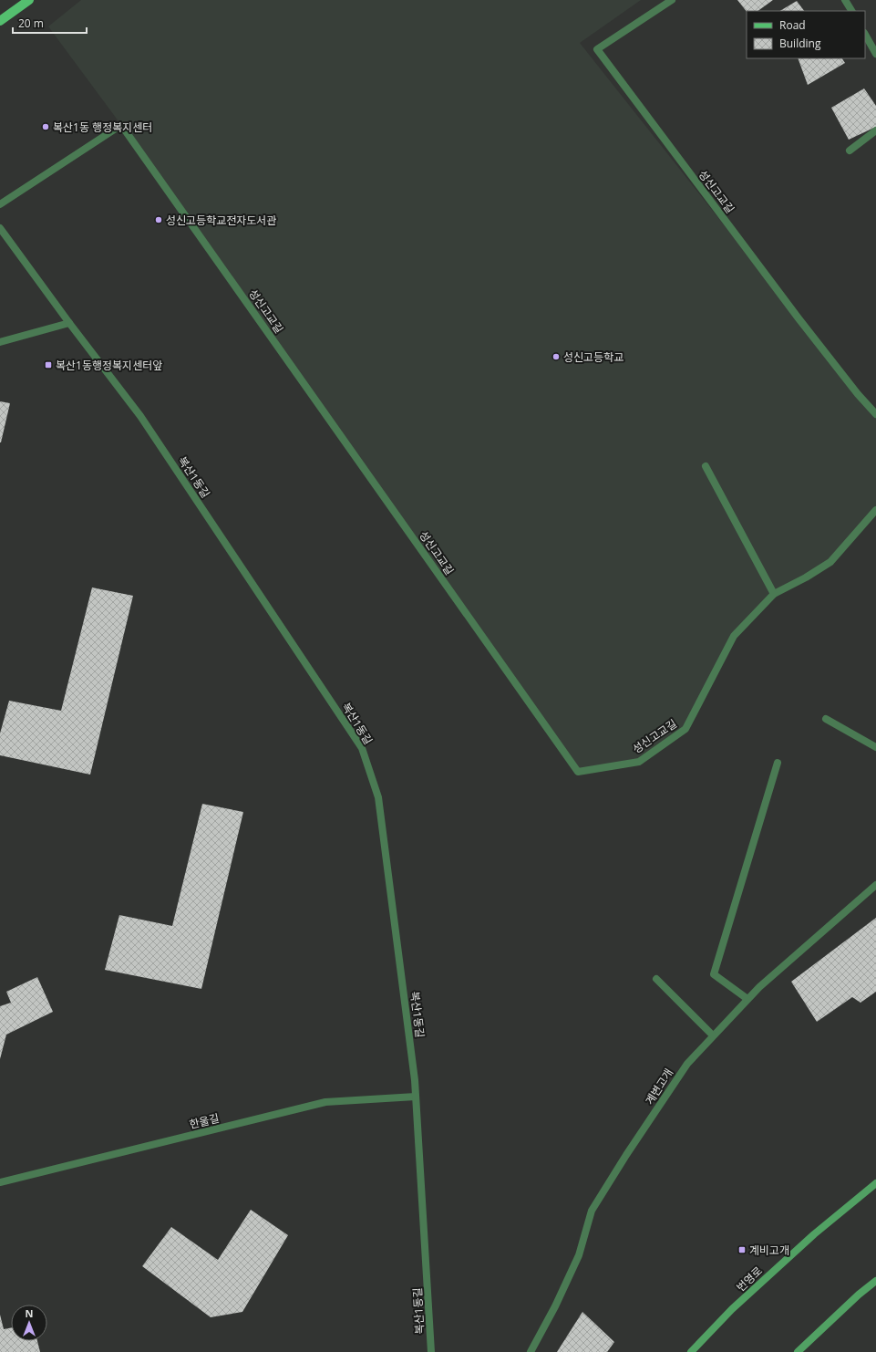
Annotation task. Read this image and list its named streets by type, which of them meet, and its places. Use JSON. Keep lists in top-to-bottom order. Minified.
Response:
{"streets":{"main road":["번영로"],"street":["성신고교길","복산1동길","계변고개","한울길"]},"crossings":[["복산1동길","한울길"]],"places":{"other":["복산1동 행정복지센터","성신고등학교전자도서관","성신고등학교"],"transit":["복산1동행정복지센터앞","계비고개"]},"legend":["Road","Building"],"scale_bar":"20 m","north":"top"}
